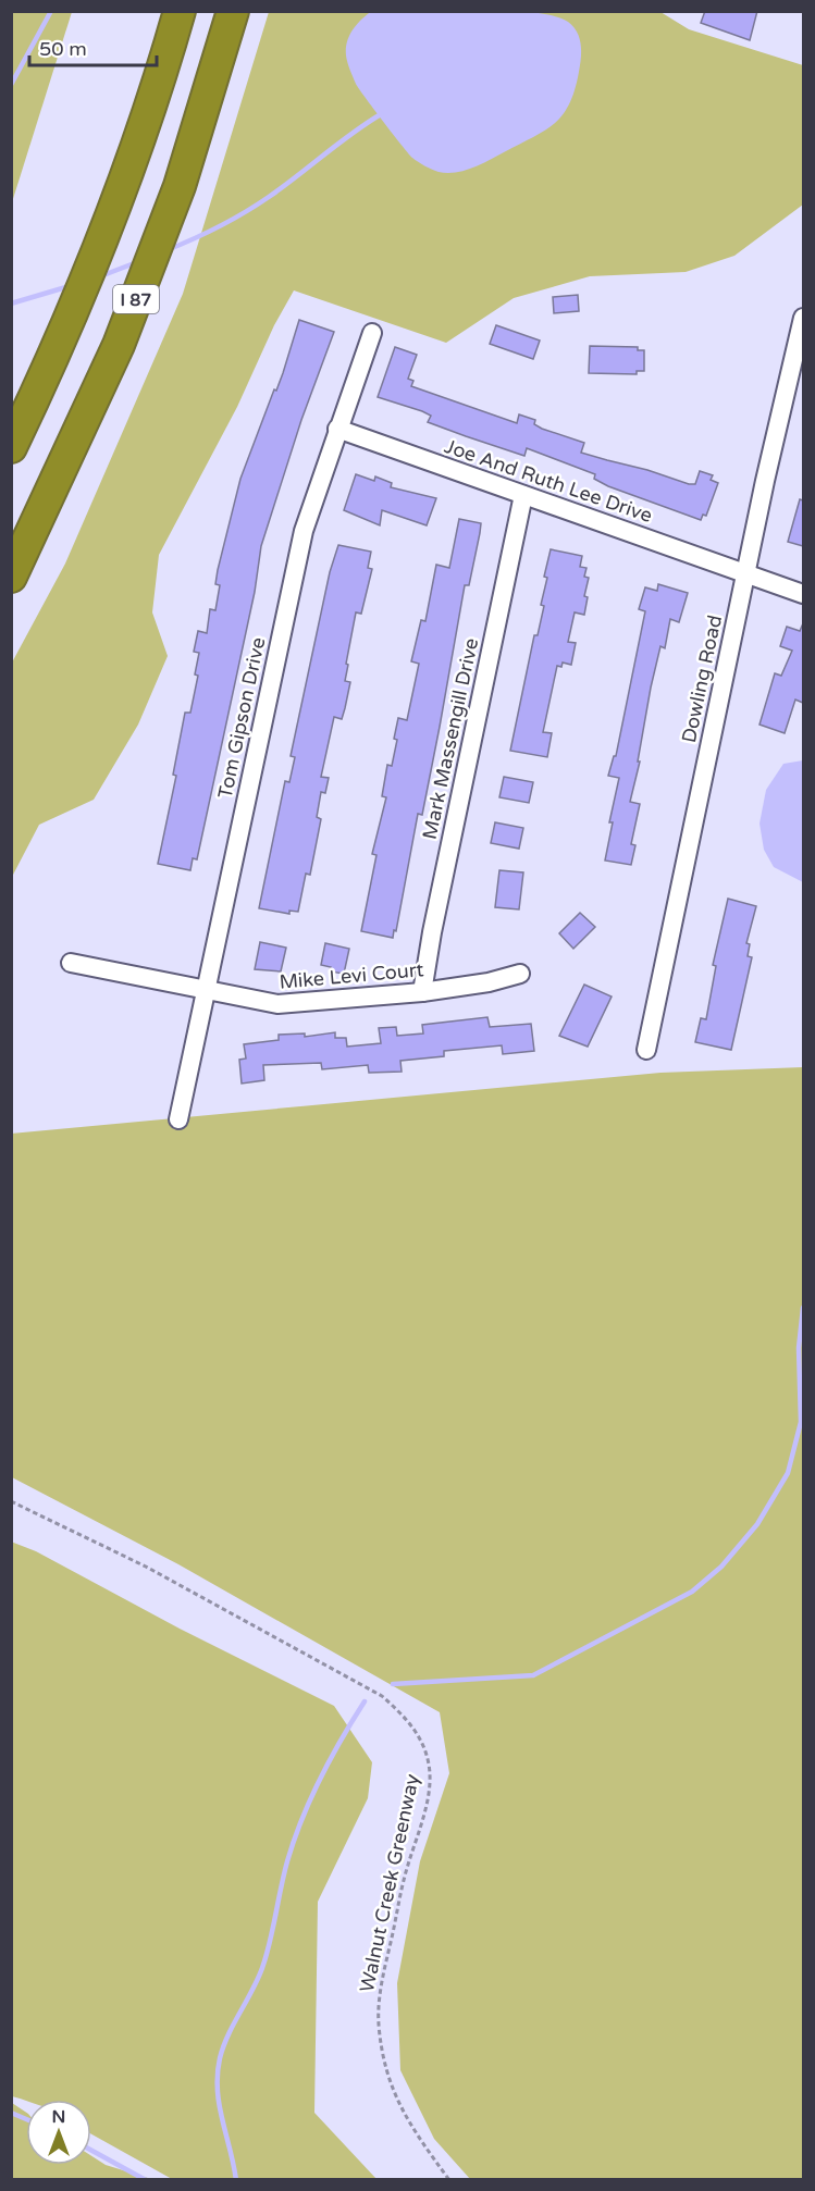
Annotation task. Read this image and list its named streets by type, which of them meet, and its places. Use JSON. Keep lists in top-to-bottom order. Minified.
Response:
{"streets":{"highway":["I 87"],"street":["Joe And Ruth Lee Drive","Dowling Road","Tom Gipson Drive","Mark Massengill Drive","Mike Levi Court"],"path":["Walnut Creek Greenway"]},"crossings":[["Joe And Ruth Lee Drive","Dowling Road"],["Joe And Ruth Lee Drive","Tom Gipson Drive"],["Joe And Ruth Lee Drive","Mark Massengill Drive"],["Tom Gipson Drive","Mike Levi Court"],["Mark Massengill Drive","Mike Levi Court"]],"scale_bar":"50 m","north":"top"}
